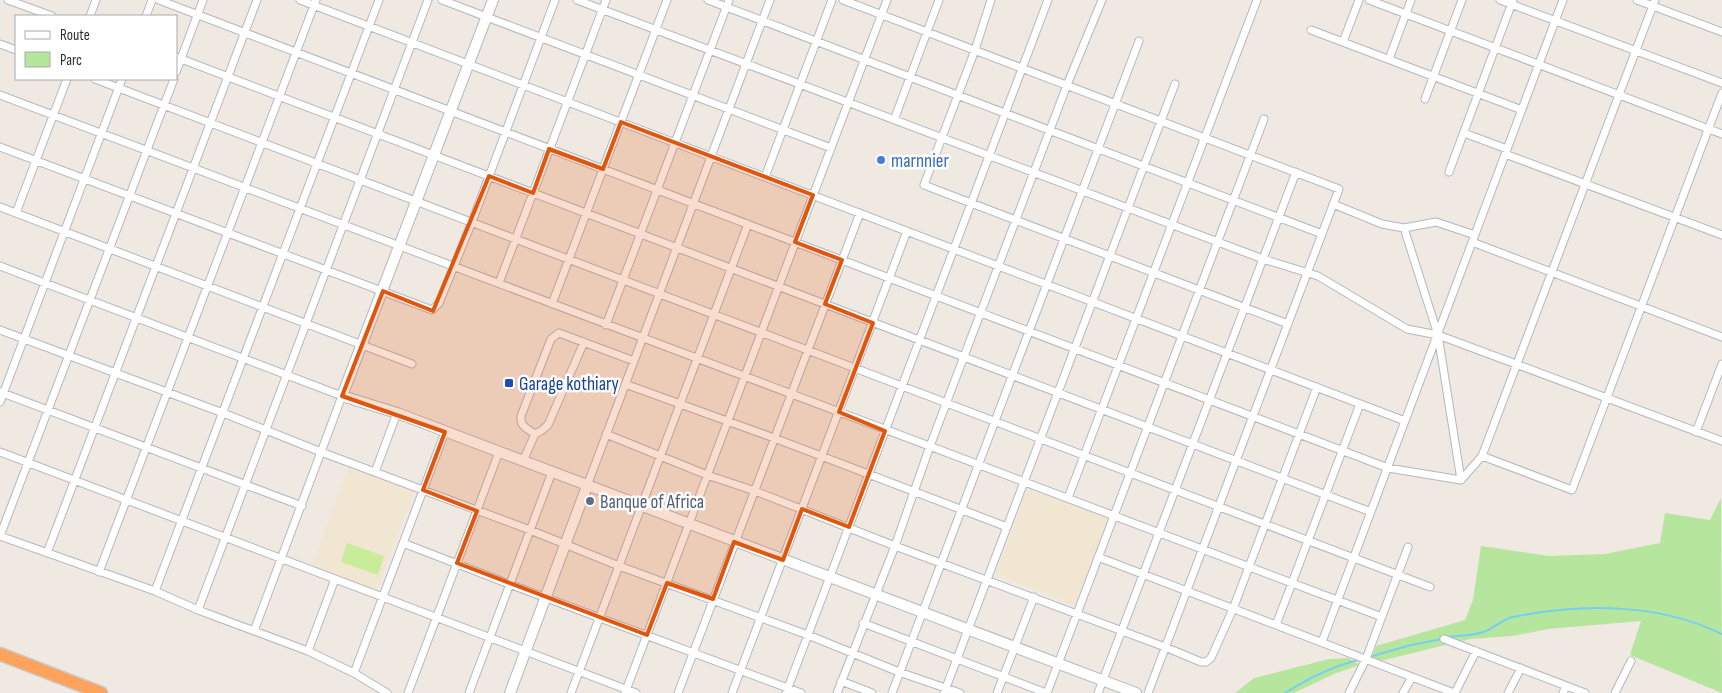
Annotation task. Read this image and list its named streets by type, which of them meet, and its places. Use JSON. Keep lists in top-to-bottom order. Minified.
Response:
{"places":{"other":["marnnier","Banque of Africa"],"transit":["Garage kothiary"]},"legend":["Route","Parc"]}
